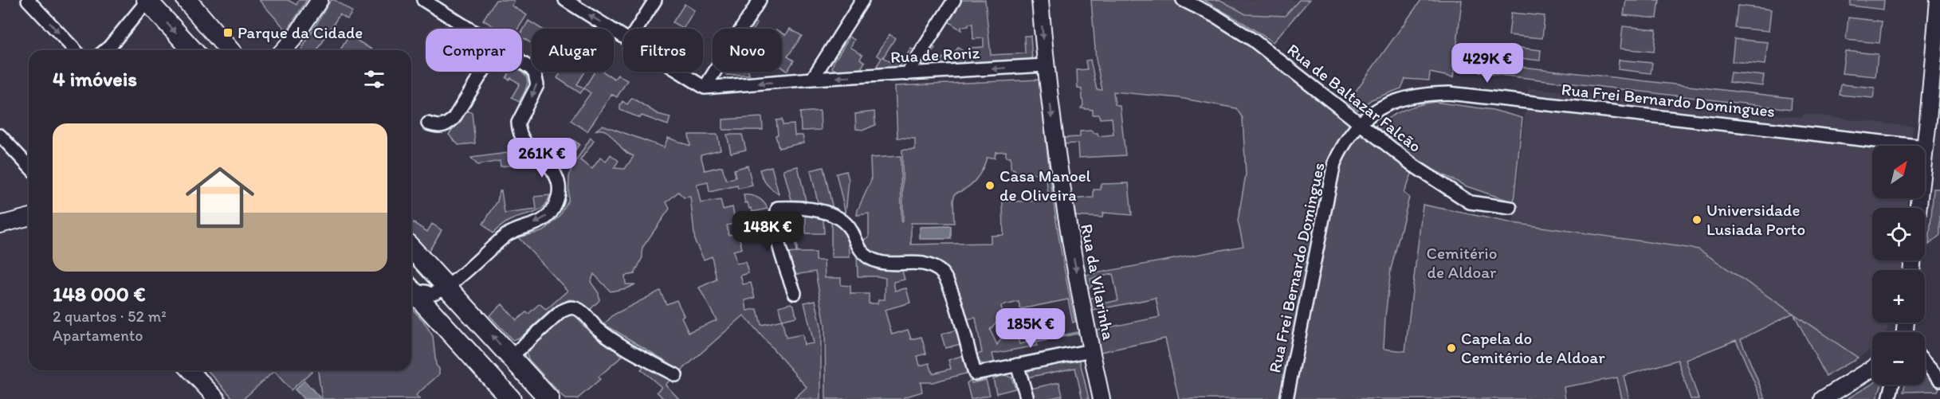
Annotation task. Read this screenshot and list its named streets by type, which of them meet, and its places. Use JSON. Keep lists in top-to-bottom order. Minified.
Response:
{"streets":{"street":["Rua de Roriz","Rua de Baltazar Falcão","Rua Frei Bernardo Domingues","Rua da Vilarinha"]},"crossings":[["Rua de Roriz","Rua da Vilarinha"],["Rua de Baltazar Falcão","Rua Frei Bernardo Domingues"]],"one_way":["Rua de Roriz","Rua da Vilarinha"],"parks":["Cemitério de Aldoar"],"places":{"transit":["Parque da Cidade"],"other":["Casa Manoel de Oliveira","Universidade Lusiada Porto","Capela do Cemitério de Aldoar"]},"north":"top right","page":{"chip":["Comprar","Alugar","Filtros","Novo"],"price":["429K €","261K €","148K €","185K €"],"heading":"4 imóveis","list":[{"name":"148 000 €","note":"2 quartos · 52 m² · Apartamento"}],"map_buttons":["+","−"]}}
